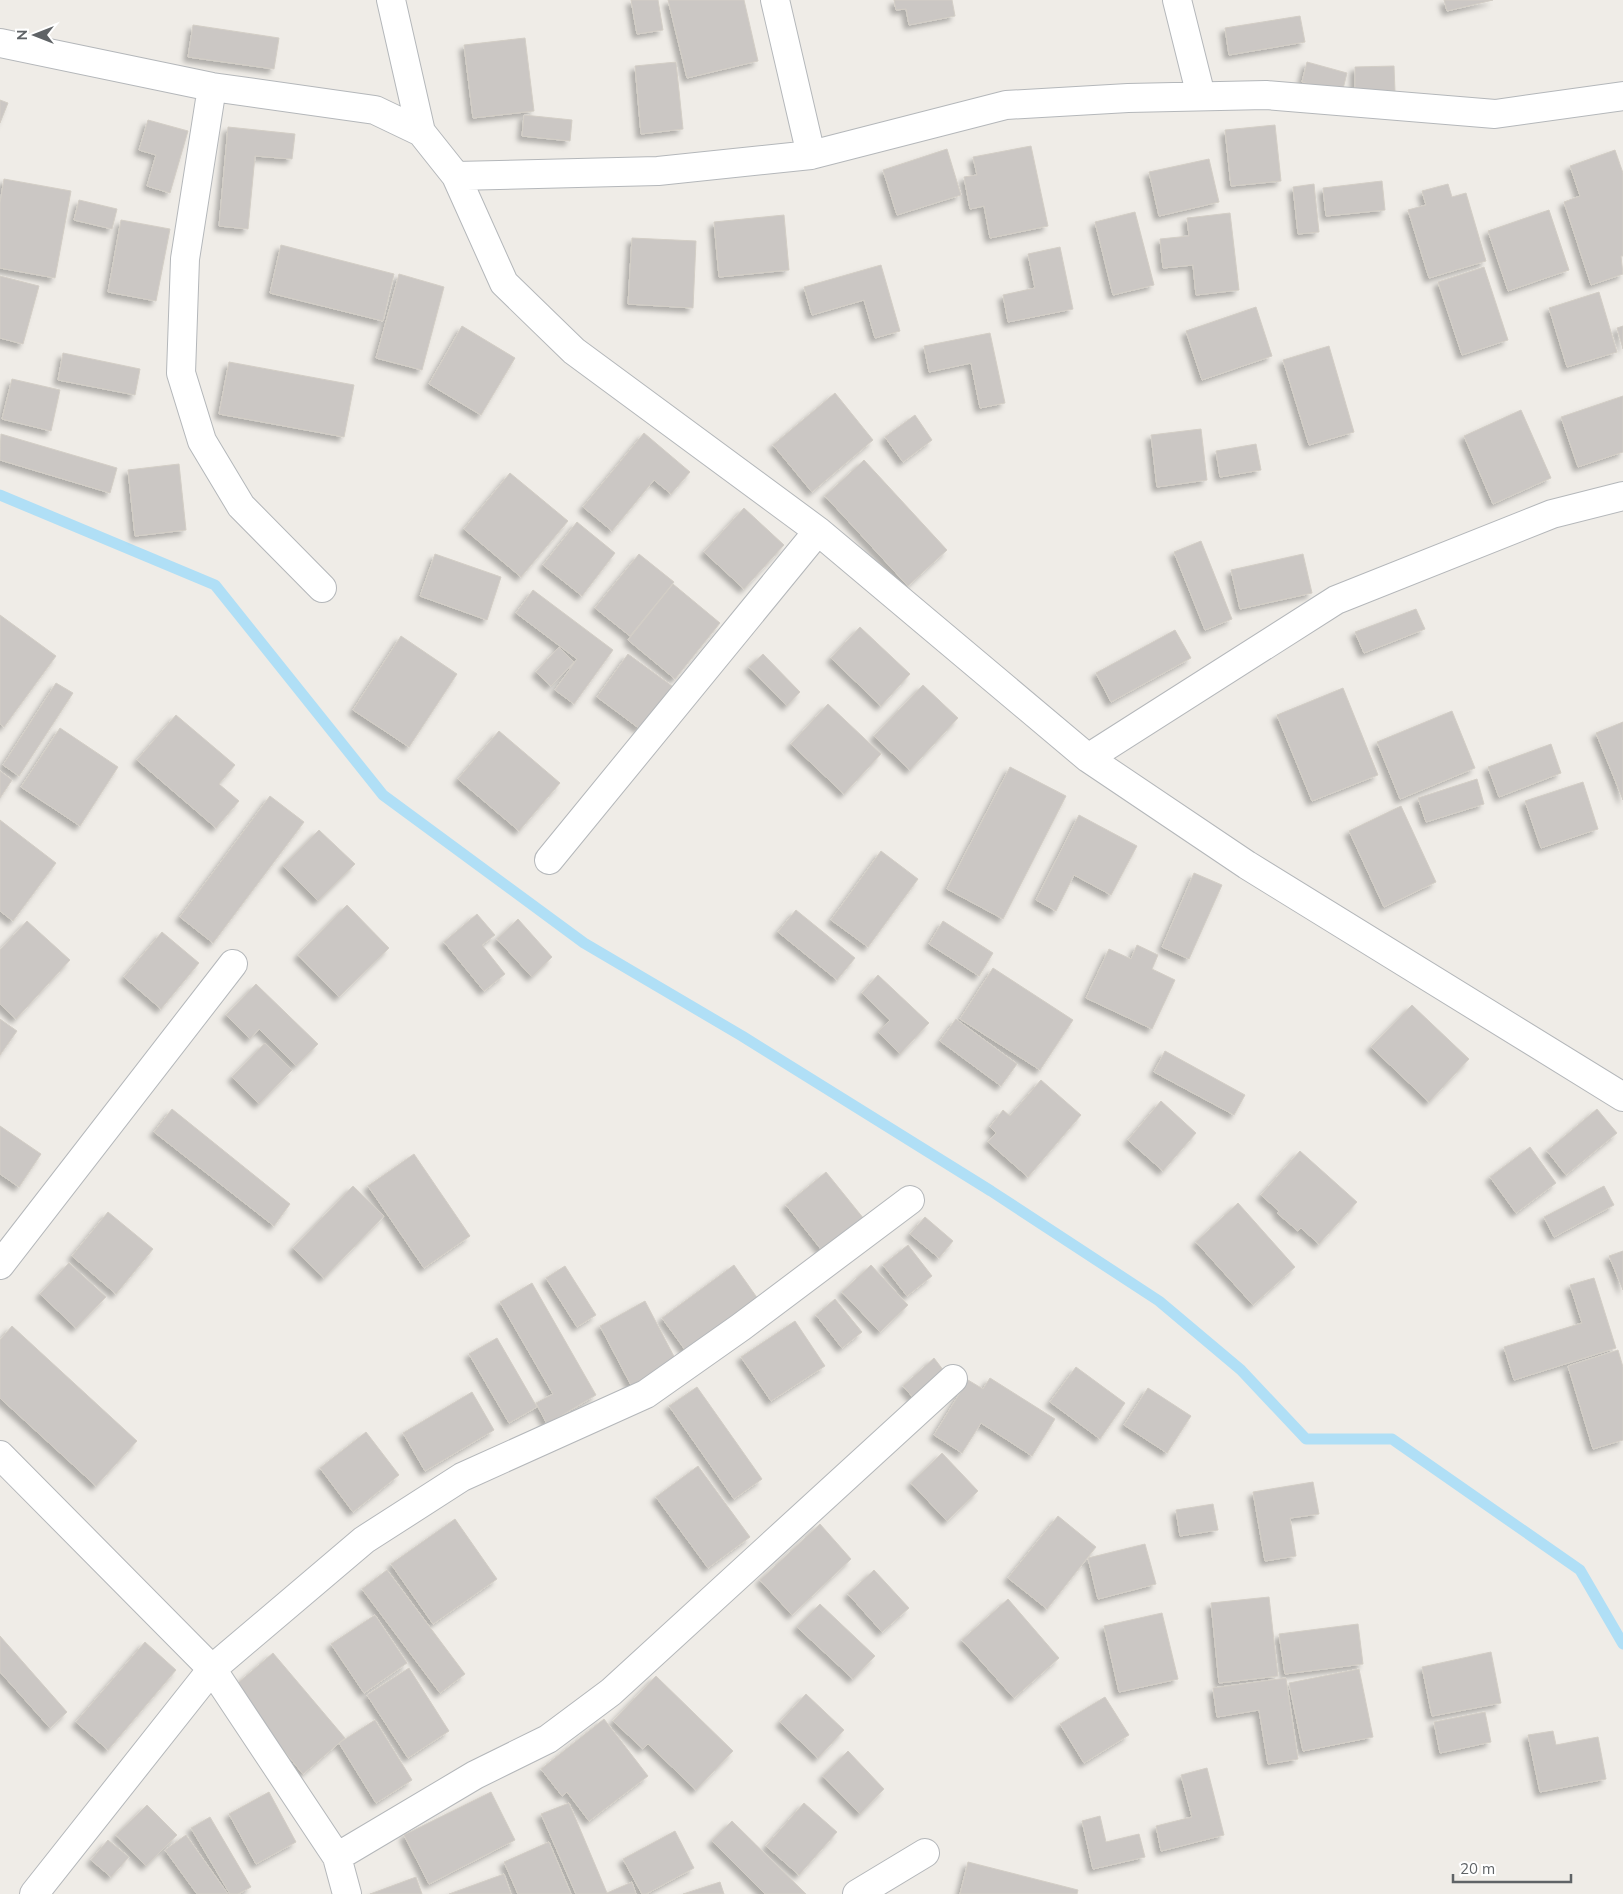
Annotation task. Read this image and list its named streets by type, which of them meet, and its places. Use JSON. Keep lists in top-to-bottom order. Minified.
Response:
{"scale_bar":"20 m","north":"left"}
